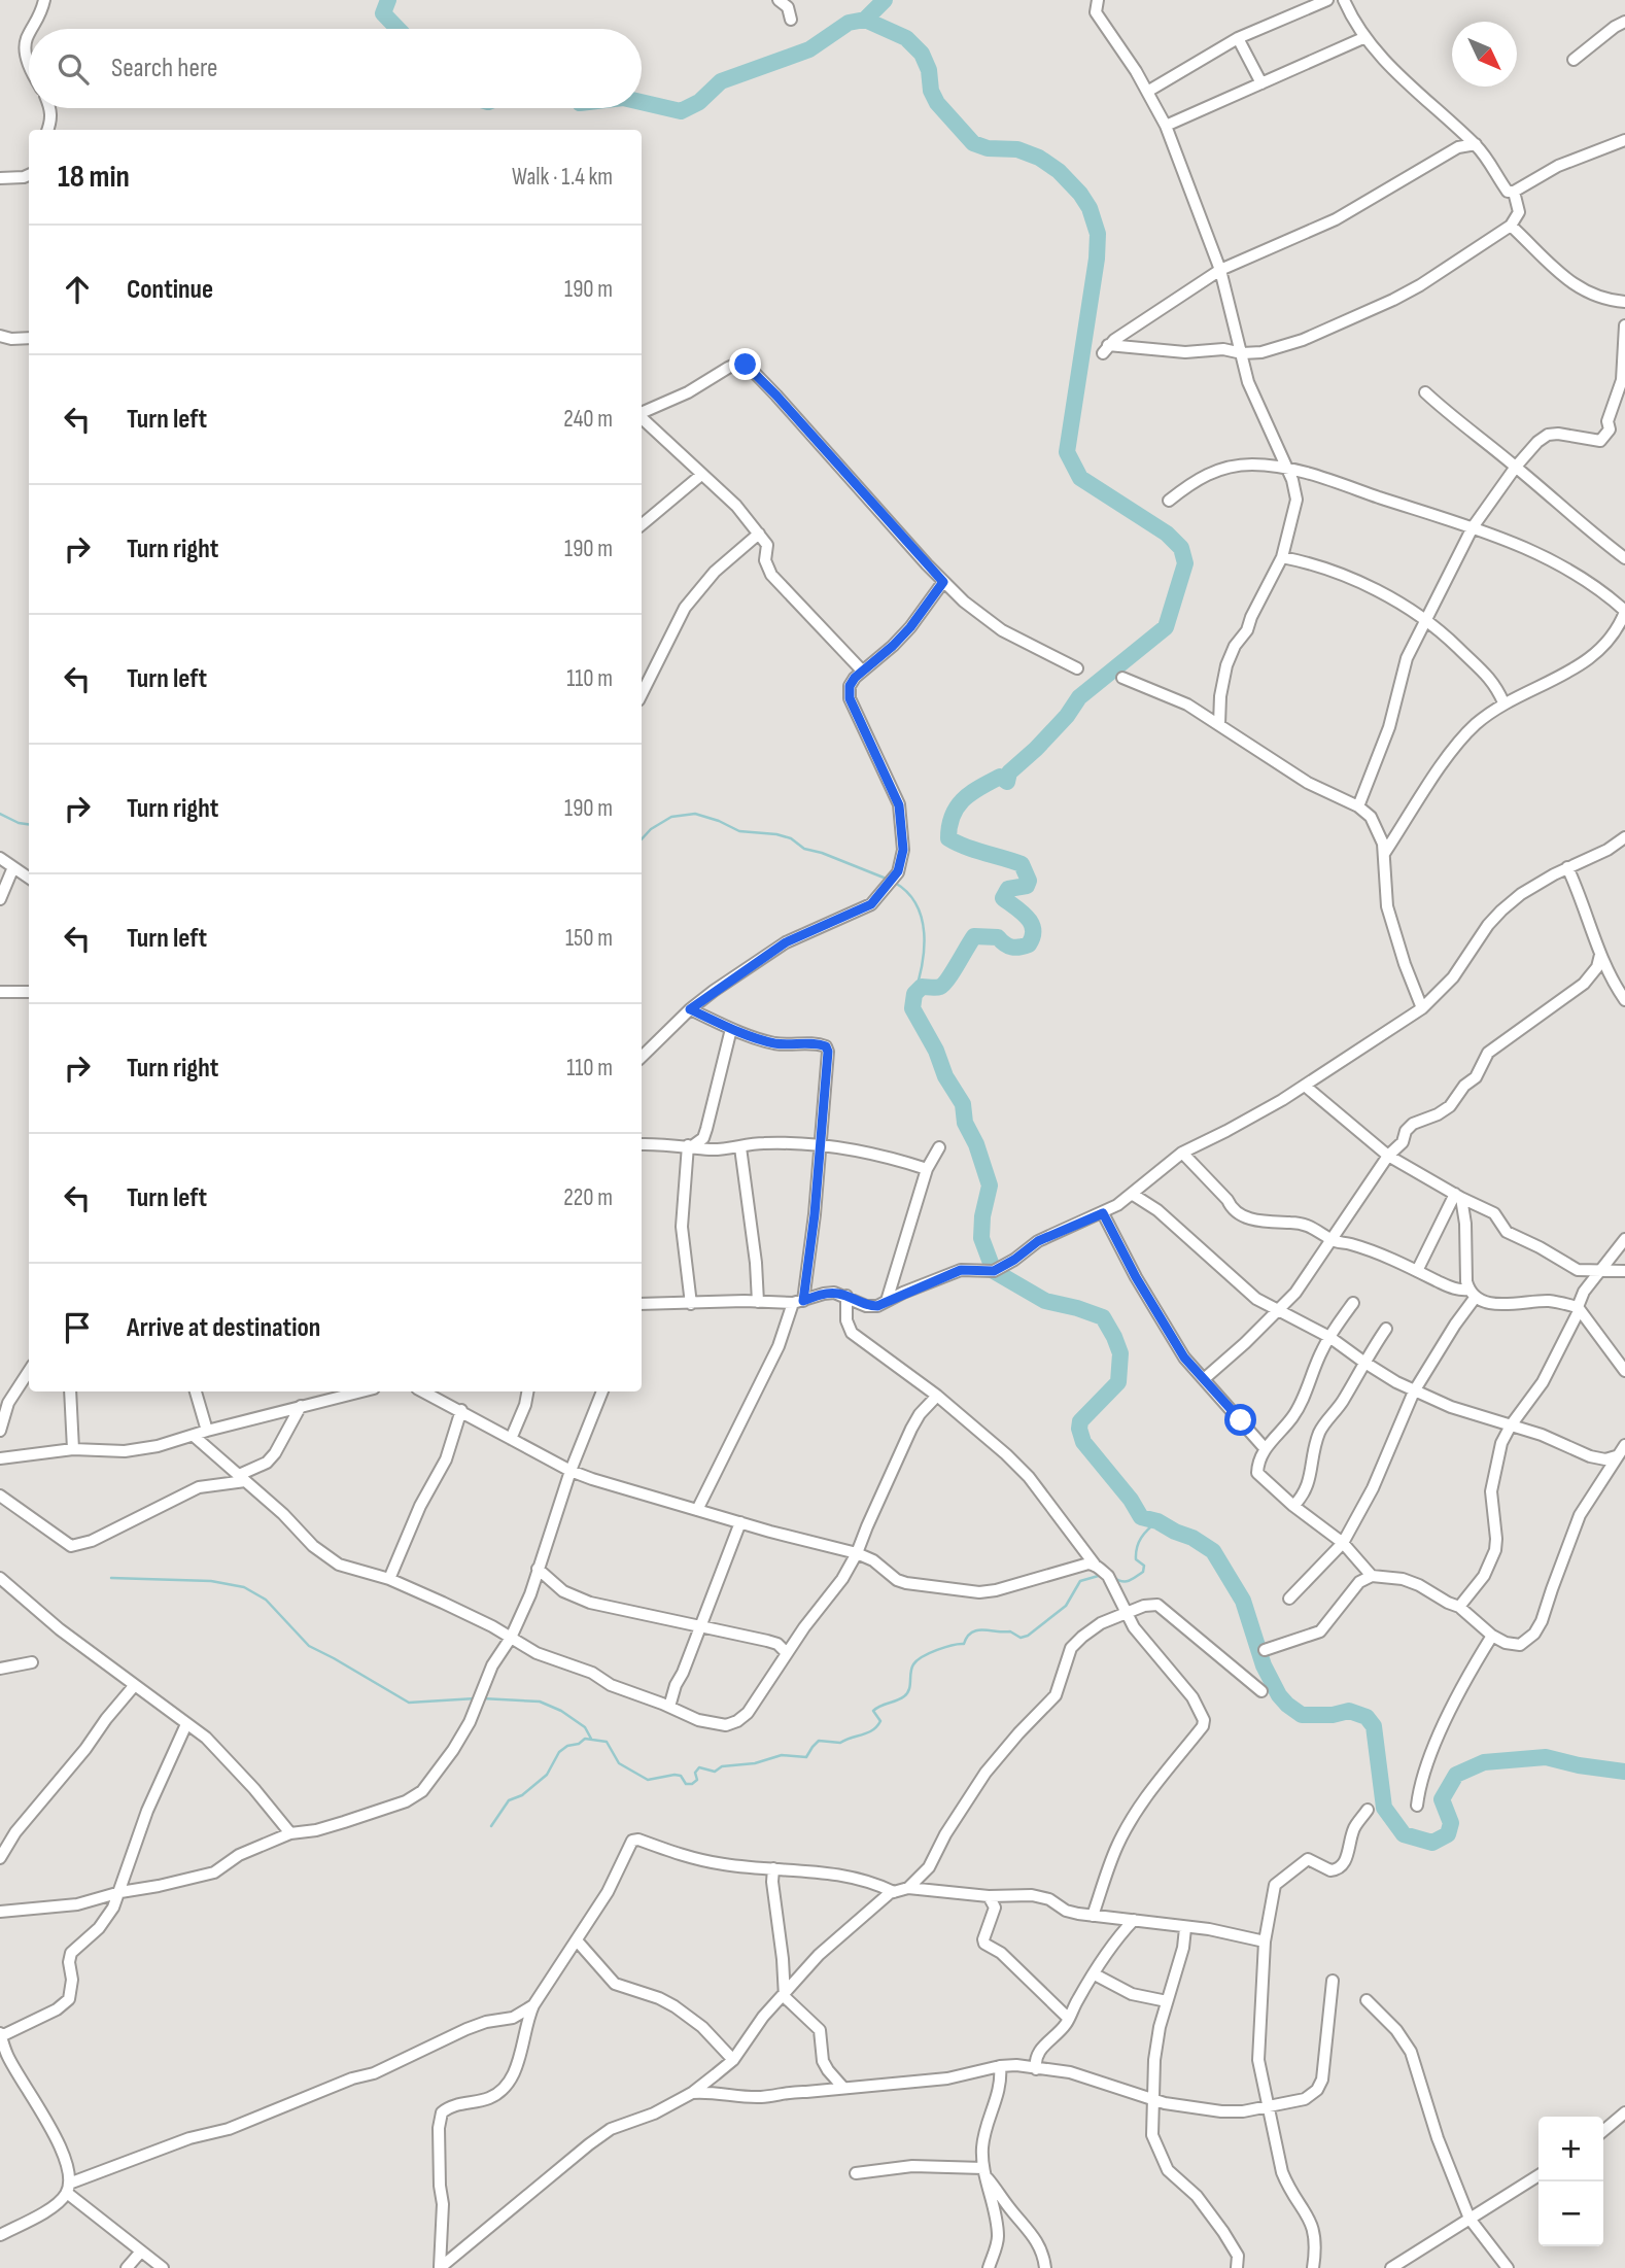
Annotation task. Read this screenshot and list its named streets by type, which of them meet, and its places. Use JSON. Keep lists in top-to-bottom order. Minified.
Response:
{"north":"bottom right","page":{"search":"Search here","heading":["18 min","Walk · 1.4 km"],"list":[["Continue","190 m"],["Turn left","240 m"],["Turn right","190 m"],["Turn left","110 m"],["Turn right","190 m"],["Turn left","150 m"],["Turn right","110 m"],["Turn left","220 m"],"Arrive at destination"],"map_buttons":["+","−"]}}
